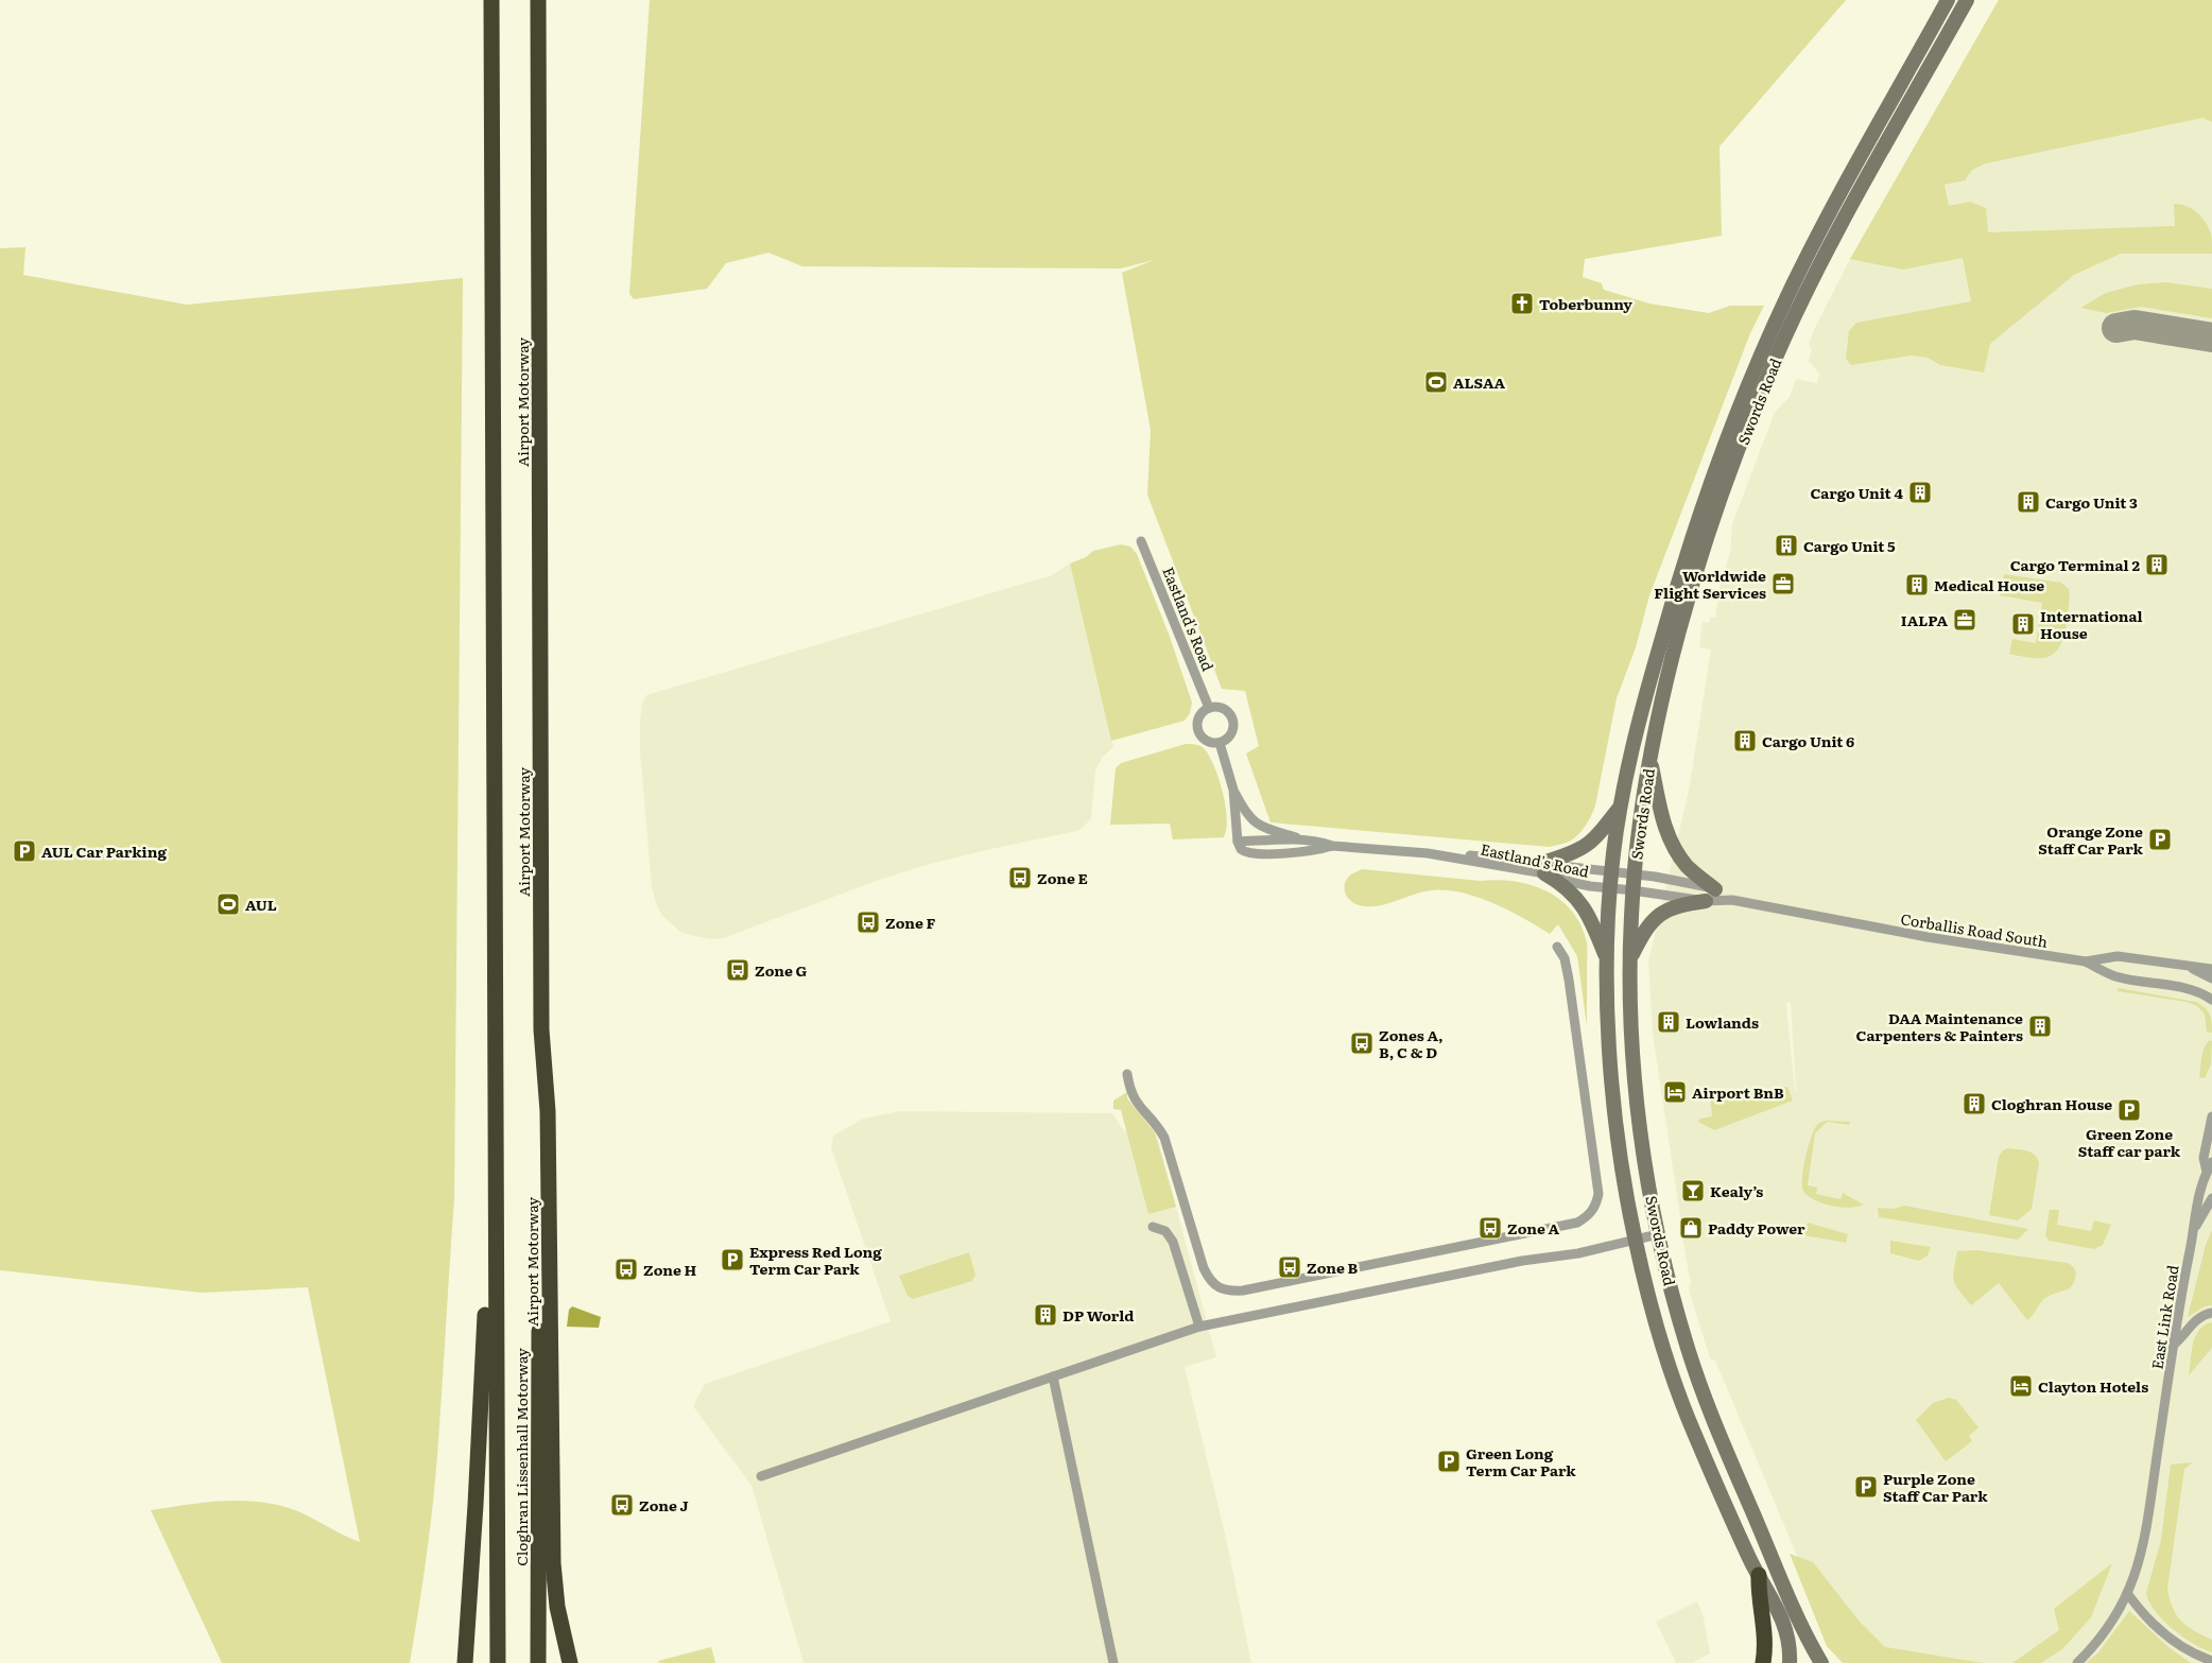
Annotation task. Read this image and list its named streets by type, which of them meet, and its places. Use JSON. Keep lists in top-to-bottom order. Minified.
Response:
{"streets":{"highway":["Airport Motorway","Cloghran Lissenhall Motorway"],"main road":["Swords Road"],"street":["Eastland's Road","Corballis Road South","East Link Road"]},"crossings":[["Swords Road","Eastland's Road"],["Swords Road","Corballis Road South"],["Airport Motorway","Cloghran Lissenhall Motorway"],["Eastland's Road","Corballis Road South"]],"places":{"church":["Toberbunny"],"sports":["ALSAA","AUL"],"building":["Cargo Unit 4","Cargo Unit 3","Cargo Unit 5","Cargo Terminal 2","Medical House","International House","Cargo Unit 6","Lowlands","DAA Maintenance Carpenters & Painters","Cloghran House","DP World"],"office":["Worldwide Flight Services","IALPA"],"parking":["Orange Zone Staff Car Park","AUL Car Parking","Green Zone Staff car park","Express Red Long Term Car Park","Green Long Term Car Park","Purple Zone Staff Car Park"],"bus stop":["Zone E","Zone F","Zone G","Zones A, B, C & D","Zone A","Zone B","Zone H","Zone J"],"hotel":["Airport BnB","Clayton Hotels"],"bar":["Kealy’s"],"shop":["Paddy Power"]}}
